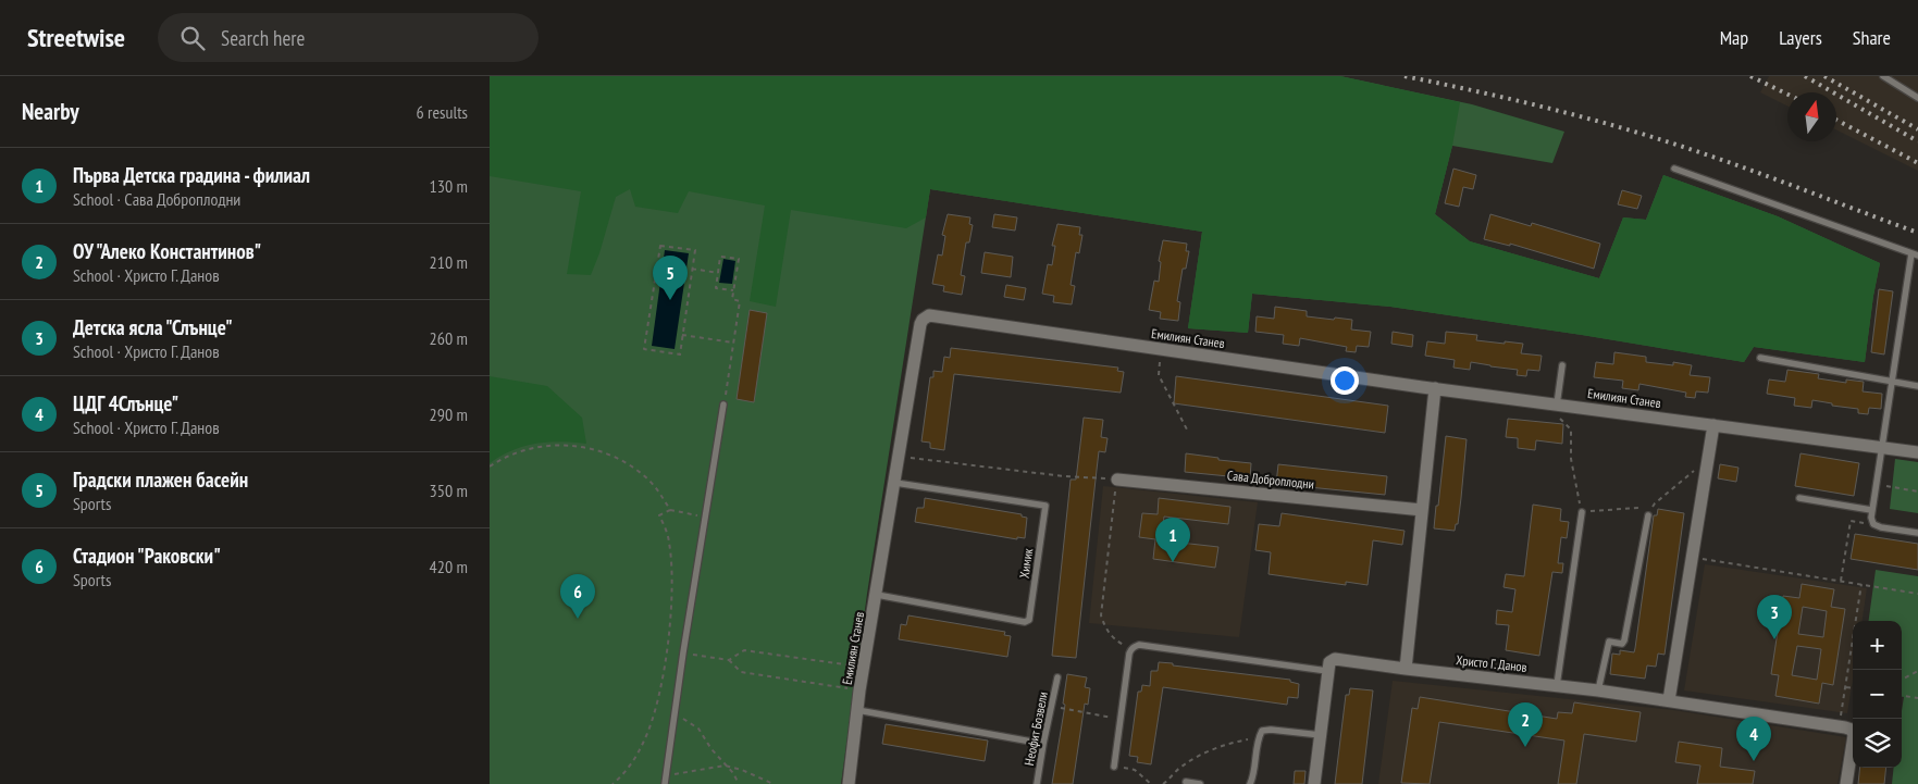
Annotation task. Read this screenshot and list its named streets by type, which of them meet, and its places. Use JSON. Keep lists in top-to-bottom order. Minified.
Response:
{"streets":{"street":["Емилиян Станев","Сава Доброплодни","Христо Г. Данов"],"lane":["Химик","Неофит Бозвели"]},"crossings":[["Емилиян Станев","Химик"]],"north":"top","page":{"header":"Streetwise","search":"Search here","nav":["Map","Layers","Share"],"heading":["Nearby","6 results"],"list":[{"mark":"1","name":"Първа Детска градина - филиал","note":"School · Сава Доброплодни","value":"130 m"},{"mark":"2","name":"ОУ \"Алеко Константинов\"","note":"School · Христо Г. Данов","value":"210 m"},{"mark":"3","name":"Детска ясла \"Слънце\"","note":"School · Христо Г. Данов","value":"260 m"},{"mark":"4","name":"ЦДГ 4Слънце\"","note":"School · Христо Г. Данов","value":"290 m"},{"mark":"5","name":"Градски плажен басейн","note":"Sports","value":"350 m"},{"mark":"6","name":"Стадион \"Раковски\"","note":"Sports","value":"420 m"}],"pins":["5","1","6","3","2","4"],"map_buttons":["+","−"]}}
